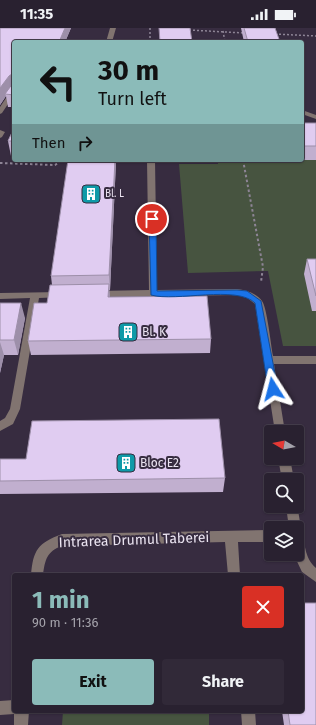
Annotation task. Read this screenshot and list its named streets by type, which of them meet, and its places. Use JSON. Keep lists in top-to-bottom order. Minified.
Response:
{"streets":{"street":["Intrarea Drumul Taberei"]},"places":{"building":["Bl. L","Bl. K","Bloc E2"]},"north":"left","page":{"status":"11:35","turn":["30 m","Turn left"],"then":"Then","heading":["1 min","90 m · 11:36"],"buttons":["Exit","Share"]}}
